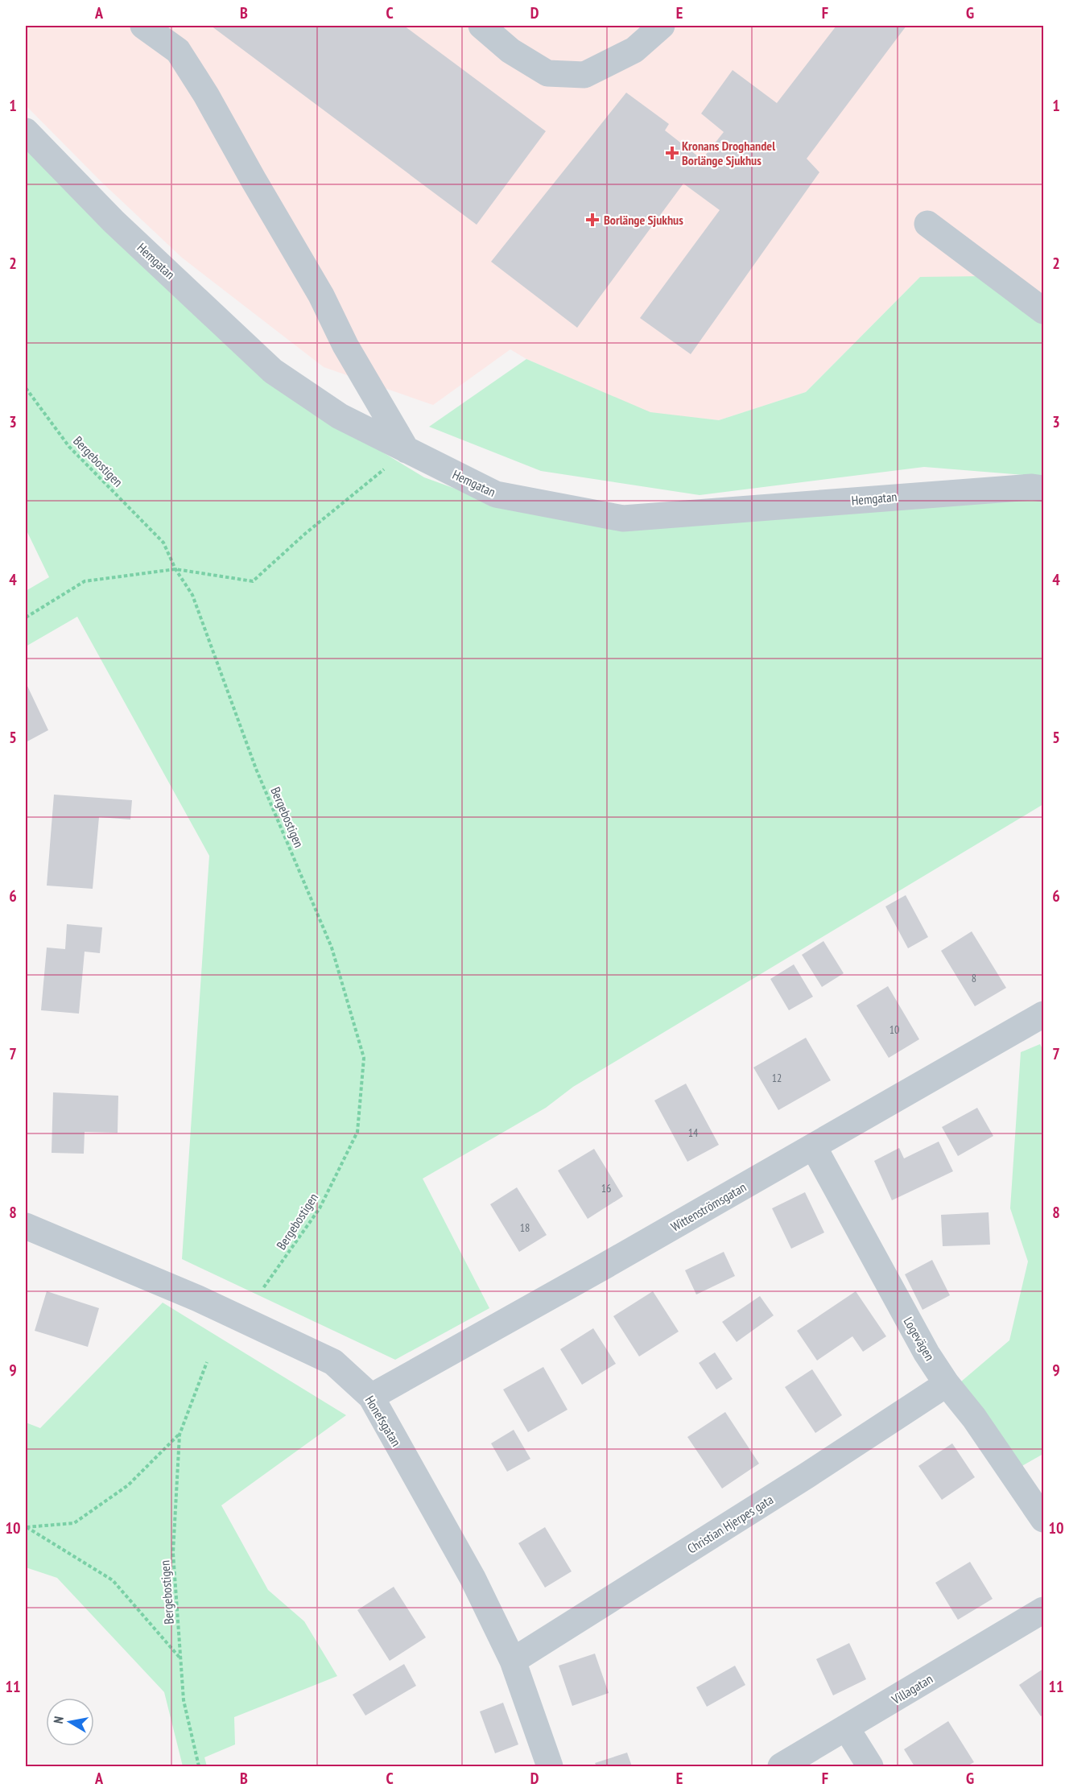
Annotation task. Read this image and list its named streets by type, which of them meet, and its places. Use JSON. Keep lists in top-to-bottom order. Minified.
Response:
{"streets":{"street":["Hemgatan","Wittenströmsgatan","Logevägen","Honefsgatan","Christian Hjerpes gata","Villagatan"],"path":["Bergebostigen"]},"crossings":[["Wittenströmsgatan","Logevägen"],["Wittenströmsgatan","Honefsgatan"],["Logevägen","Christian Hjerpes gata"],["Honefsgatan","Christian Hjerpes gata"]],"places":{"health":["Kronans Droghandel Borlänge Sjukhus","Borlänge Sjukhus"]},"house_numbers":["8","10","12","14","16","18"],"north":"left","grid":{"columns":["A","B","C","D","E","F","G"],"rows":["1","2","3","4","5","6","7","8","9","10","11"]}}
